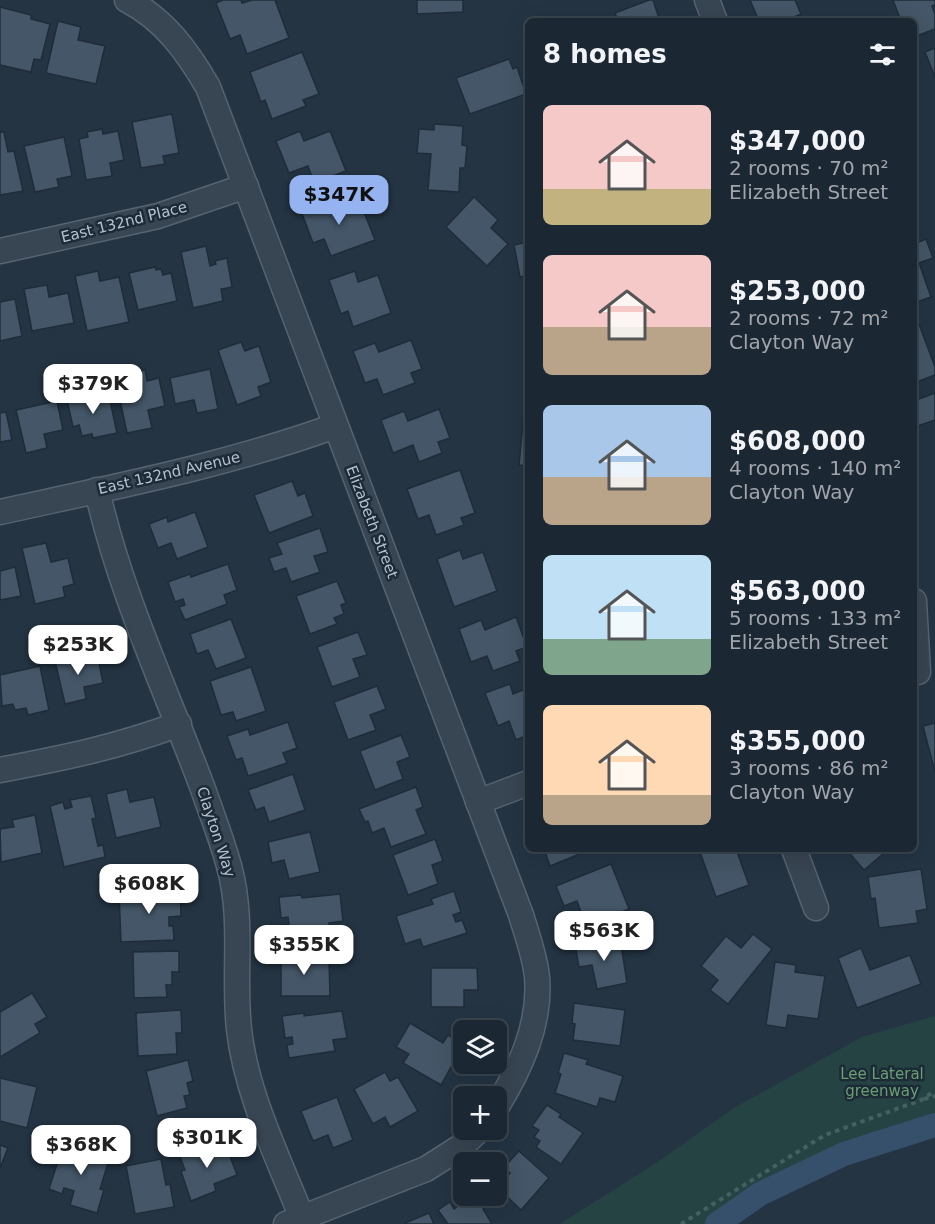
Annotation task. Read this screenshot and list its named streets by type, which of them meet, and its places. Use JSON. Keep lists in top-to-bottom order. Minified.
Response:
{"streets":{"street":["East 132nd Place","East 132nd Avenue","Elizabeth Street","Clayton Way"]},"crossings":[["East 132nd Place","Elizabeth Street"],["East 132nd Avenue","Elizabeth Street"],["East 132nd Avenue","Clayton Way"]],"parks":["Lee Lateral greenway"],"page":{"heading":"8 homes","list":[{"name":"$347,000","note":"2 rooms · 70 m² · Elizabeth Street"},{"name":"$253,000","note":"2 rooms · 72 m² · Clayton Way"},{"name":"$608,000","note":"4 rooms · 140 m² · Clayton Way"},{"name":"$563,000","note":"5 rooms · 133 m² · Elizabeth Street"},{"name":"$355,000","note":"3 rooms · 86 m² · Clayton Way"}],"price":["$347K","$379K","$253K","$608K","$563K","$355K","$301K","$368K"],"map_buttons":["+","−"]}}
